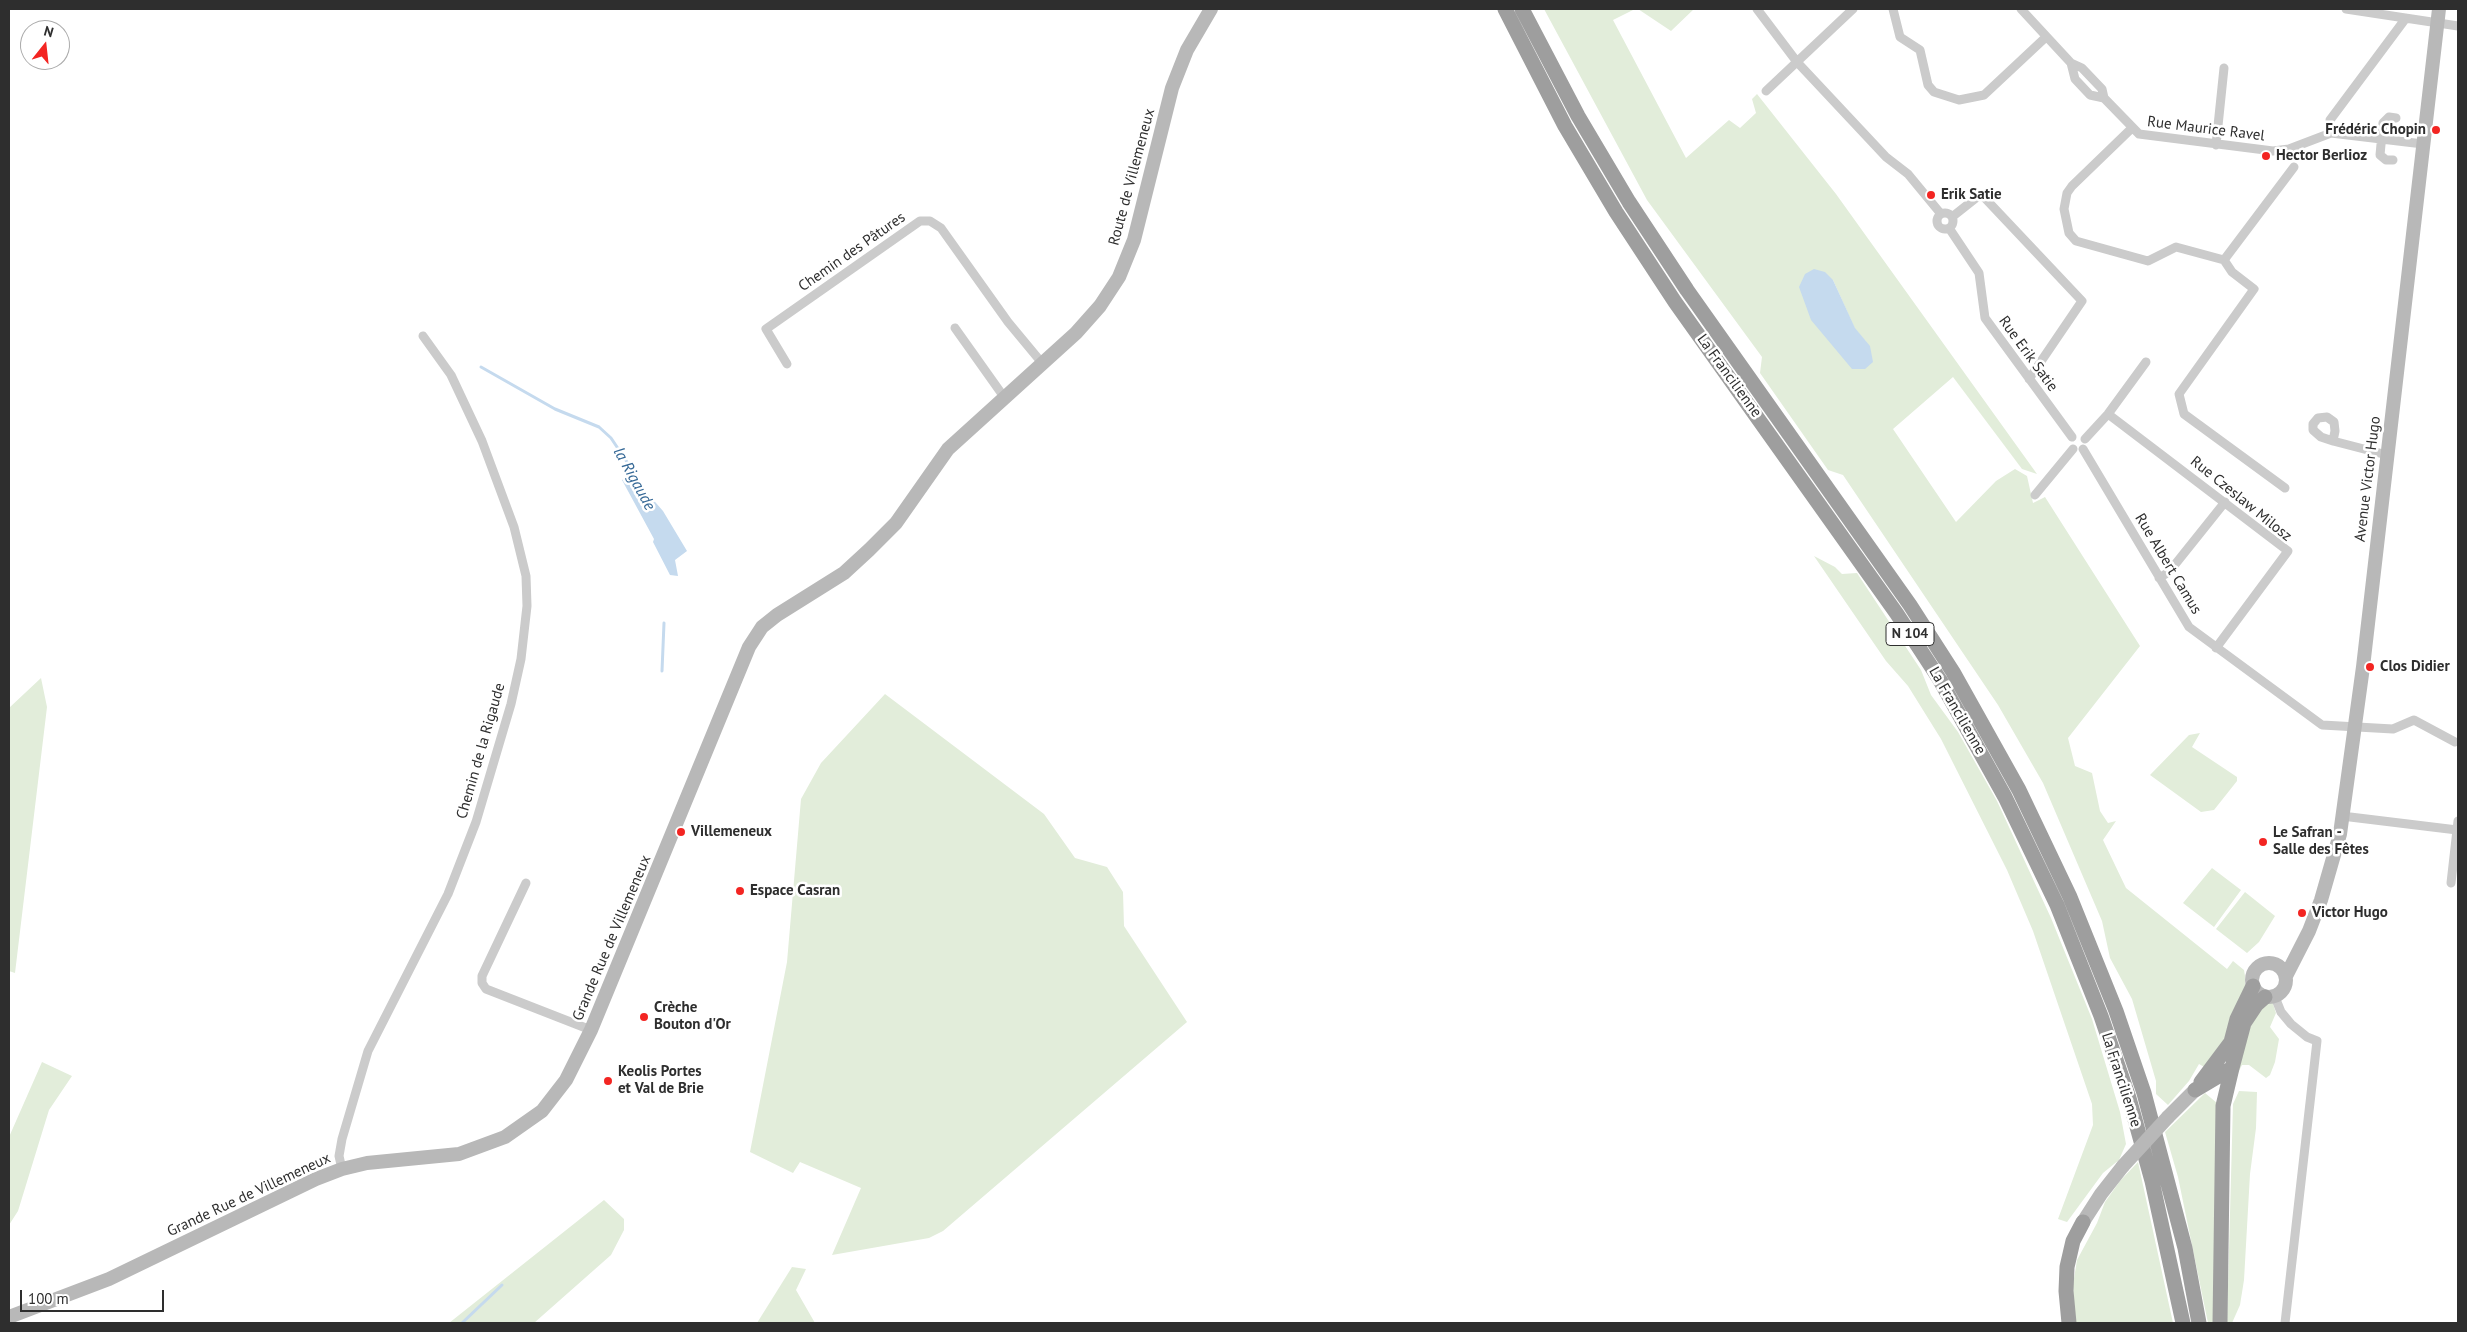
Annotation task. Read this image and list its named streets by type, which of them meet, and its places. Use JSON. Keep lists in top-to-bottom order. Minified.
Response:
{"streets":{"highway":["La Francilienne","N 104"],"main road":["Route de Villemeneux","Avenue Victor Hugo","Grande Rue de Villemeneux"],"street":["Rue Maurice Ravel","Chemin des Pâtures","Rue Erik Satie","Rue Czeslaw Milosz","Rue Albert Camus","Chemin de la Rigaude"]},"crossings":[["Rue Maurice Ravel","Avenue Victor Hugo"],["Route de Villemeneux","Chemin des Pâtures"],["Route de Villemeneux","Grande Rue de Villemeneux"],["Chemin des Pâtures","Grande Rue de Villemeneux"],["Rue Erik Satie","Rue Albert Camus"],["Avenue Victor Hugo","Rue Albert Camus"],["Rue Czeslaw Milosz","Rue Albert Camus"],["Chemin de la Rigaude","Grande Rue de Villemeneux"]],"water":["la Rigaude"],"places":["Frédéric Chopin","Hector Berlioz","Erik Satie","Clos Didier","Villemeneux","Le Safran - Salle des Fêtes","Espace Casran","Victor Hugo","Crèche Bouton d'Or","Keolis Portes et Val de Brie"],"scale_bar":"100 m","north":"top"}
